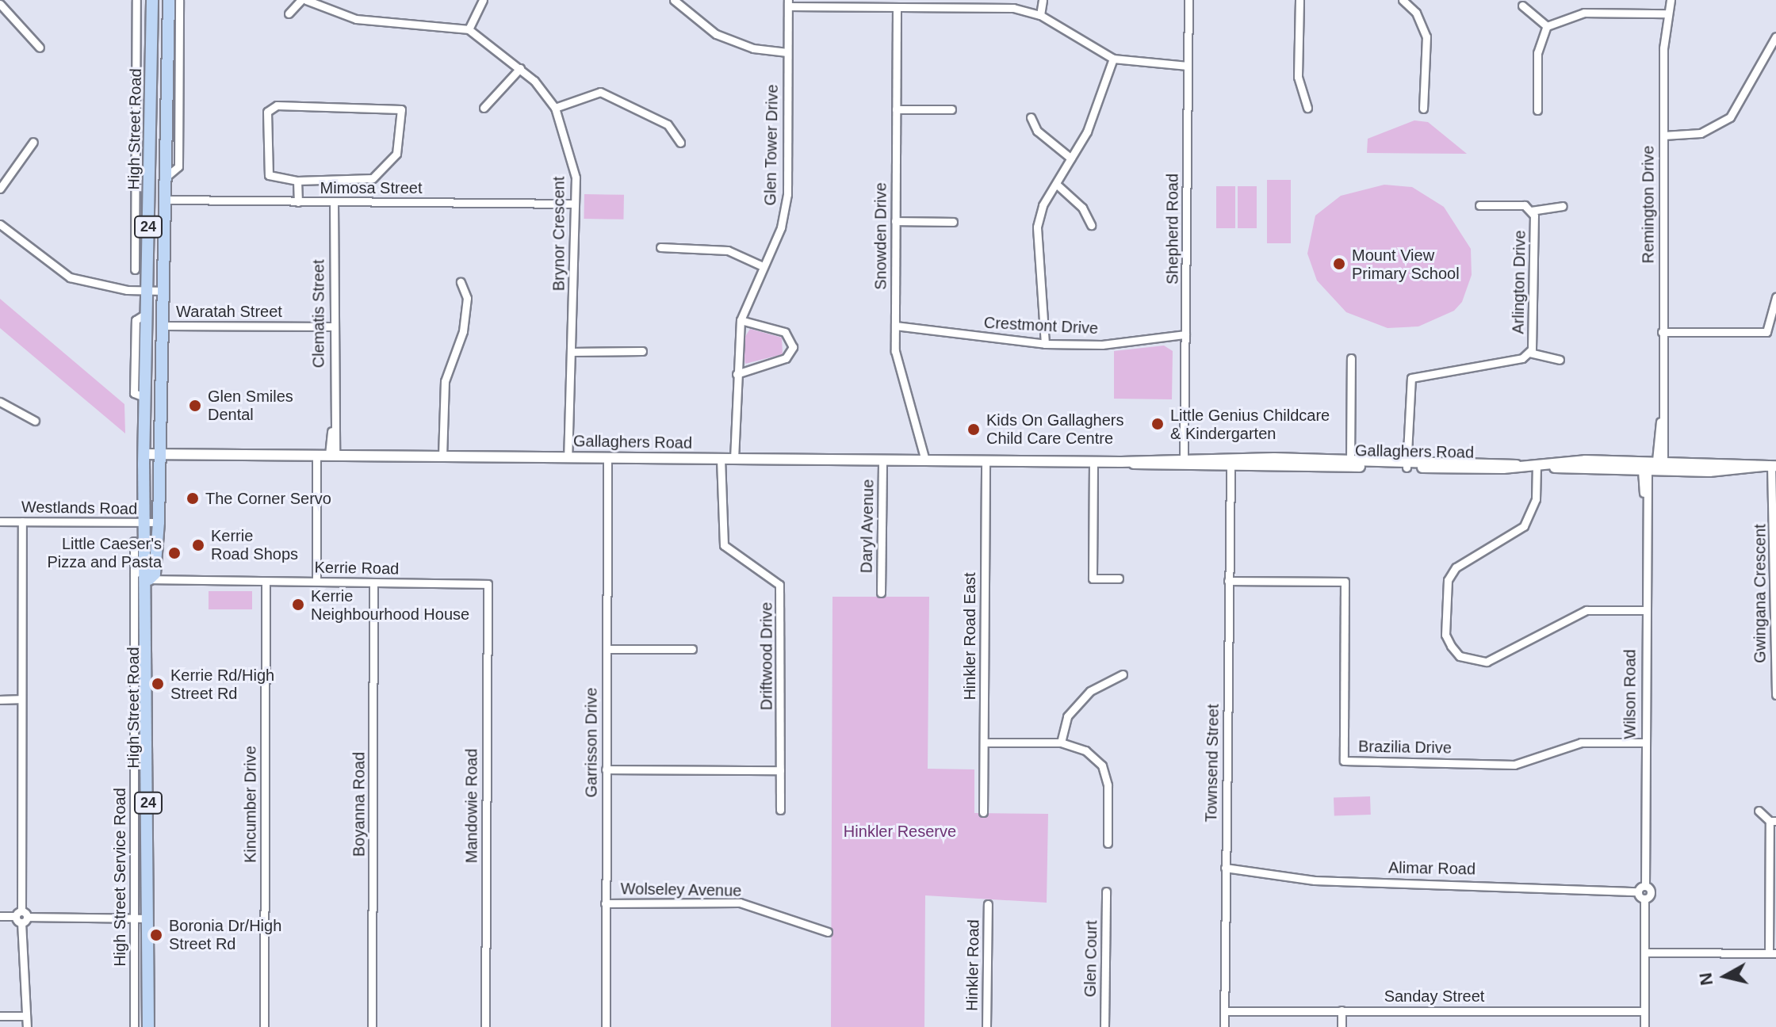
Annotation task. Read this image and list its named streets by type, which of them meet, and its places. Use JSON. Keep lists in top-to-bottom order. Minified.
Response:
{"streets":{"main road":["High Street Road","24"],"street":["Glen Tower Drive","Mimosa Street","Remington Drive","Shepherd Road","Brynor Crescent","Snowden Drive","Arlington Drive","Waratah Street","Clematis Street","Crestmont Drive","Gallaghers Road","Westlands Road","Daryl Avenue","Kerrie Road","Gwingana Crescent","Hinkler Road East","Driftwood Drive","Wilson Road","Garrisson Drive","Brazilia Drive","Townsend Street","Kincumber Drive","Boyanna Road","Mandowie Road","Alimar Road","High Street Service Road","Wolseley Avenue","Glen Court","Hinkler Road","Sanday Street"]},"crossings":[["High Street Road","Mimosa Street"],["High Street Road","Waratah Street"],["High Street Road","Gallaghers Road"],["High Street Road","Westlands Road"],["High Street Road","Kerrie Road"],["Glen Tower Drive","Gallaghers Road"],["Mimosa Street","Brynor Crescent"],["Mimosa Street","Clematis Street"],["Remington Drive","Gallaghers Road"],["Shepherd Road","Crestmont Drive"],["Shepherd Road","Gallaghers Road"],["Brynor Crescent","Gallaghers Road"],["Snowden Drive","Crestmont Drive"],["Snowden Drive","Gallaghers Road"],["Arlington Drive","Gallaghers Road"],["Waratah Street","Clematis Street"],["Clematis Street","Gallaghers Road"],["Gallaghers Road","Daryl Avenue"],["Gallaghers Road","Gwingana Crescent"],["Gallaghers Road","Hinkler Road East"],["Gallaghers Road","Driftwood Drive"],["Gallaghers Road","Wilson Road"],["Gallaghers Road","Garrisson Drive"],["Gallaghers Road","Townsend Street"],["Kerrie Road","Kincumber Drive"],["Kerrie Road","Boyanna Road"],["Kerrie Road","Mandowie Road"],["Wilson Road","Brazilia Drive"],["Wilson Road","Alimar Road"],["Garrisson Drive","Wolseley Avenue"],["Brazilia Drive","Townsend Street"],["Townsend Street","Alimar Road"],["Townsend Street","Sanday Street"]],"parks":["Hinkler Reserve"],"places":["Mount View Primary School","Glen Smiles Dental","Little Genius Childcare & Kindergarten","Kids On Gallaghers Child Care Centre","The Corner Servo","Kerrie Road Shops","Little Caeser's Pizza and Pasta","Kerrie Neighbourhood House","Kerrie Rd/High Street Rd","Boronia Dr/High Street Rd"],"north":"left"}
